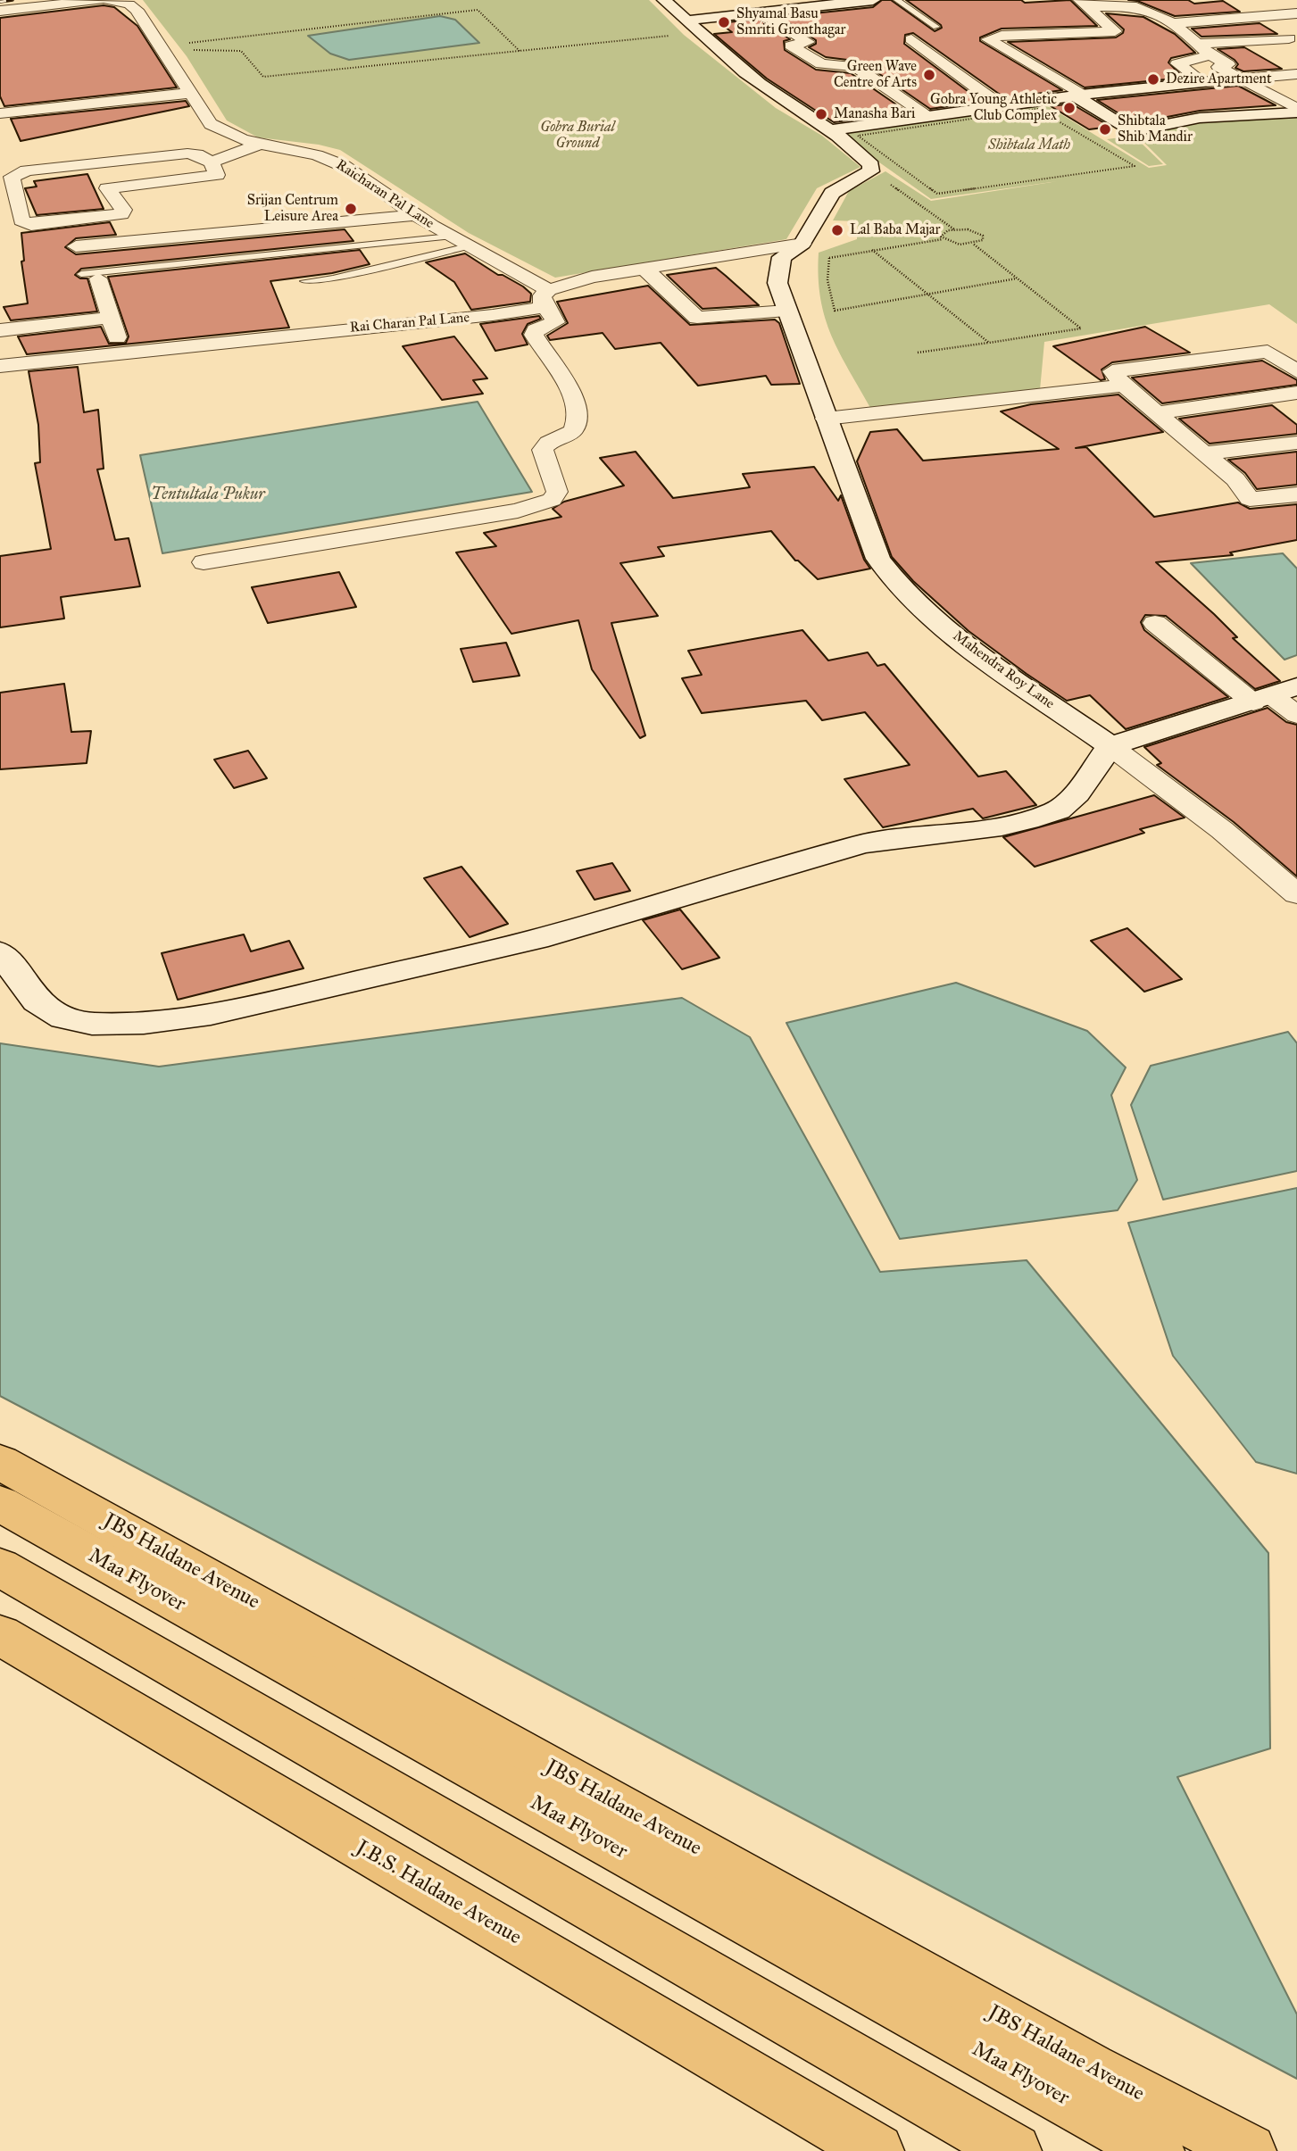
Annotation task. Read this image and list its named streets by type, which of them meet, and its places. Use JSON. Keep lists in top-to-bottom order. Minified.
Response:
{"streets":{"main road":["JBS Haldane Avenue","Maa Flyover","J.B.S. Haldane Avenue"],"street":["Raicharan Pal Lane","Rai Charan Pal Lane","Mahendra Roy Lane"]},"crossings":[["Raicharan Pal Lane","Rai Charan Pal Lane"],["Rai Charan Pal Lane","Mahendra Roy Lane"]],"water":["Tentultala Pukur"],"parks":["Gobra Burial Ground","Shibtala Math"],"places":["Shyamal Basu Smriti Gronthagar","Green Wave Centre of Arts","Dezire Apartment","Gobra Young Athletic Club Complex","Manasha Bari","Shibtala Shib Mandir","Srijan Centrum Leisure Area","Lal Baba Majar"]}
